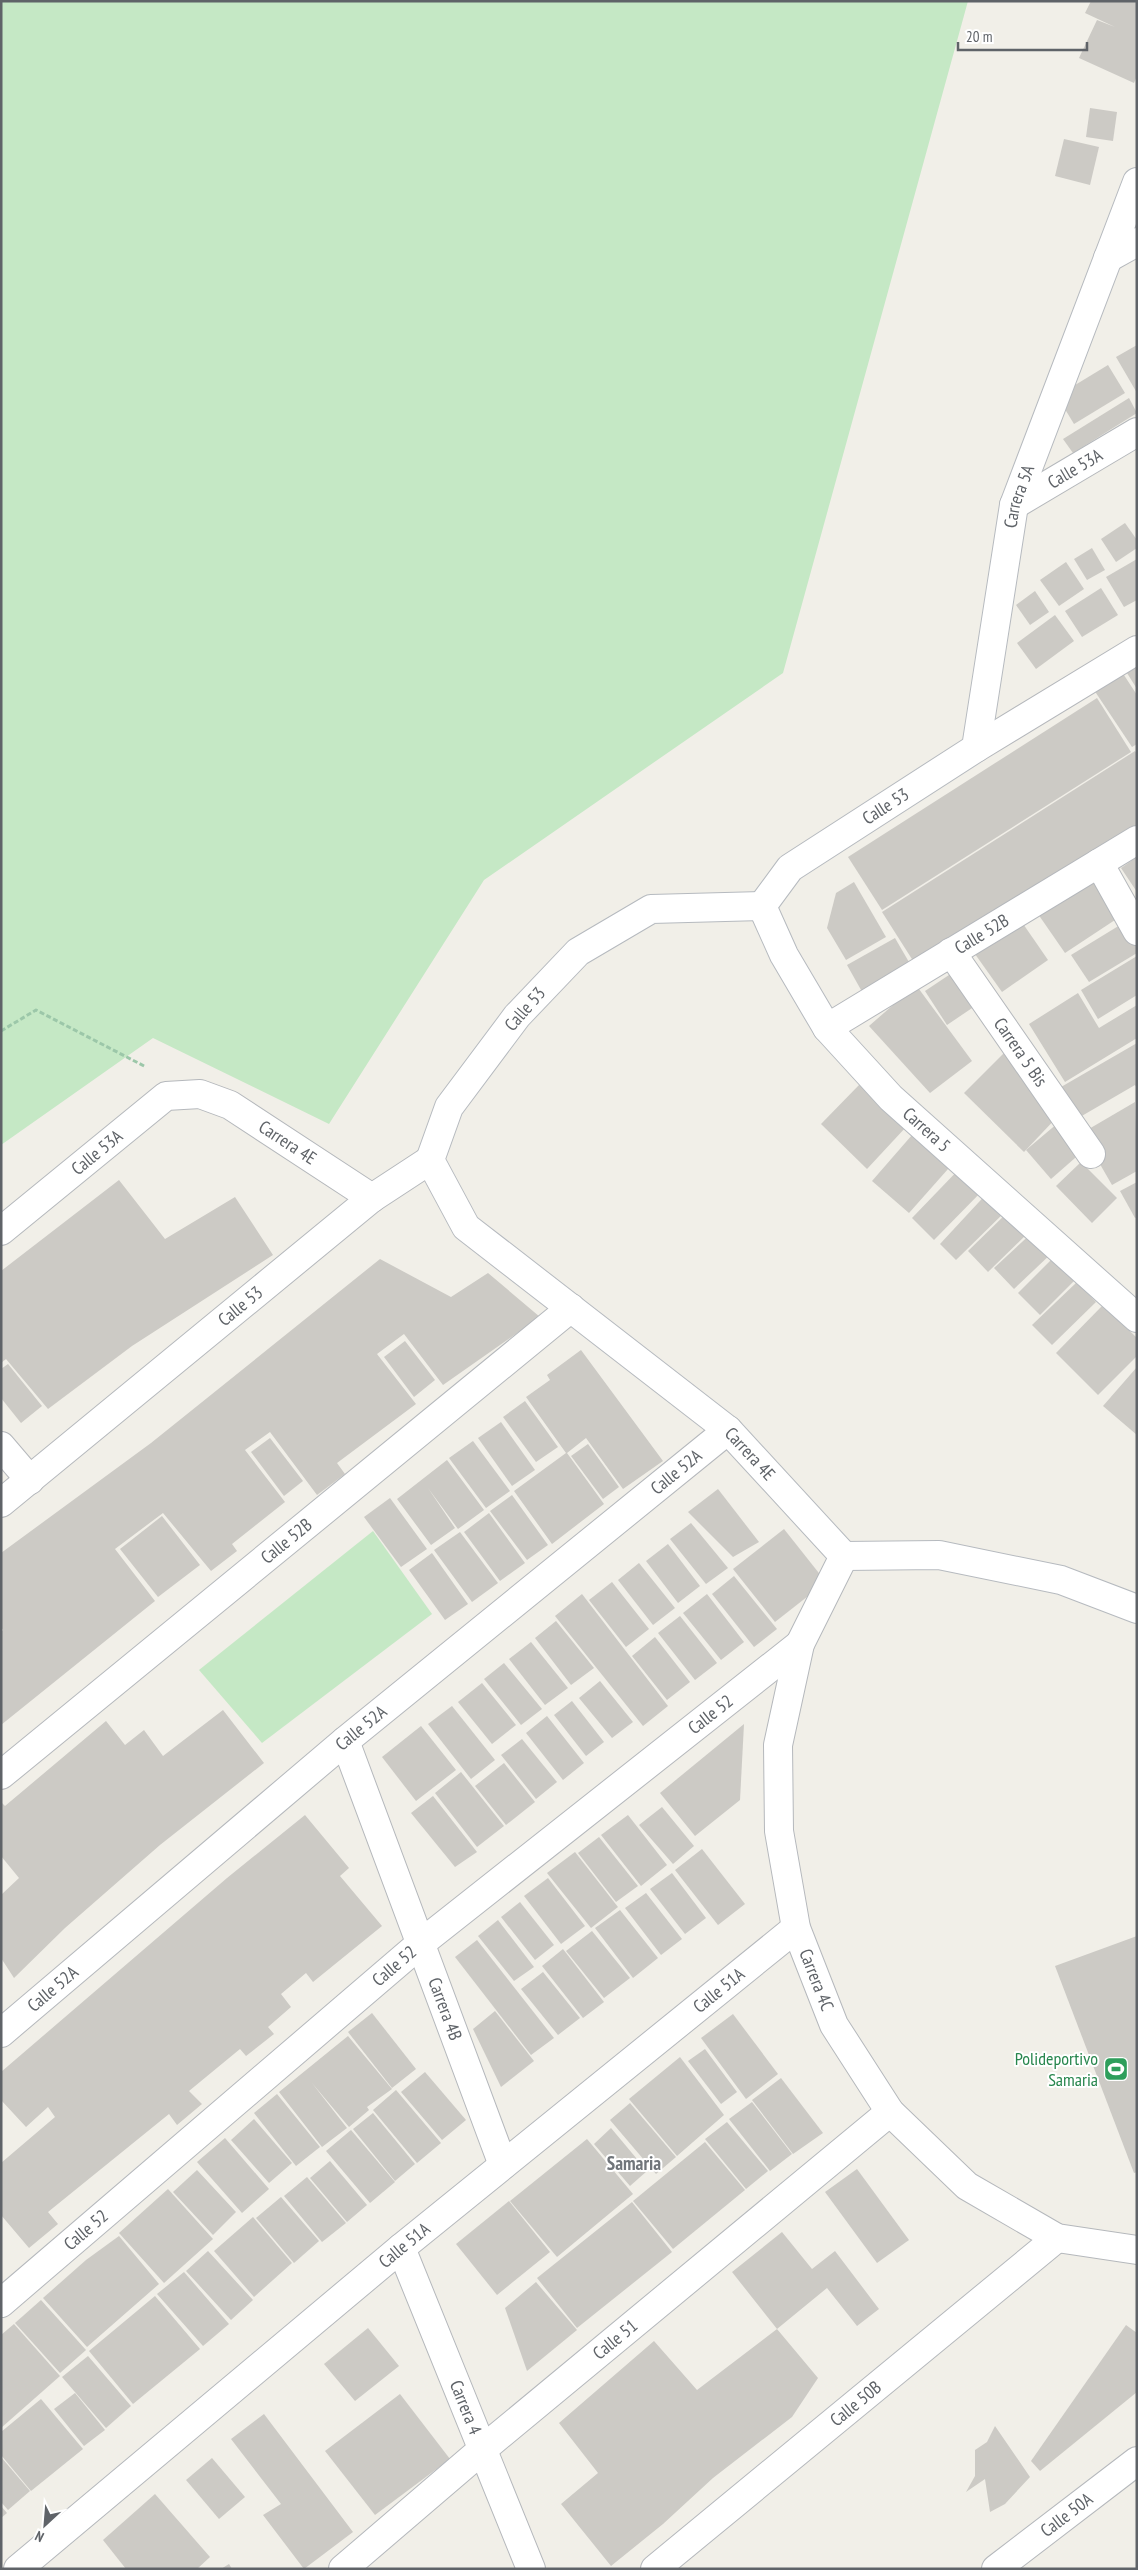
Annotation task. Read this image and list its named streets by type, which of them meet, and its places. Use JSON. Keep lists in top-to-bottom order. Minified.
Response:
{"streets":{"street":["Calle 53A","Carrera 5A","Calle 53","Calle 52B","Carrera 5 Bis","Carrera 5","Carrera 4E","Calle 52A","Calle 52","Carrera 4C","Calle 51A","Carrera 4B","Calle 51","Calle 50B","Carrera 4","Calle 50A"]},"crossings":[["Calle 53A","Carrera 5A"],["Calle 53A","Carrera 4E"],["Carrera 5A","Calle 53"],["Calle 53","Carrera 5"],["Calle 53","Carrera 4E"],["Calle 52B","Carrera 5 Bis"],["Calle 52B","Carrera 5"],["Calle 52B","Carrera 4E"],["Carrera 4E","Calle 52A"],["Carrera 4E","Carrera 4C"],["Calle 52A","Carrera 4B"],["Calle 52","Carrera 4C"],["Calle 52","Carrera 4B"],["Carrera 4C","Calle 51A"],["Carrera 4C","Calle 51"],["Carrera 4C","Calle 50B"],["Calle 51A","Carrera 4B"],["Calle 51A","Carrera 4"],["Calle 51","Carrera 4"]],"districts":["Samaria"],"places":{"sports":["Polideportivo Samaria"]},"scale_bar":"20 m","north":"bottom left"}
